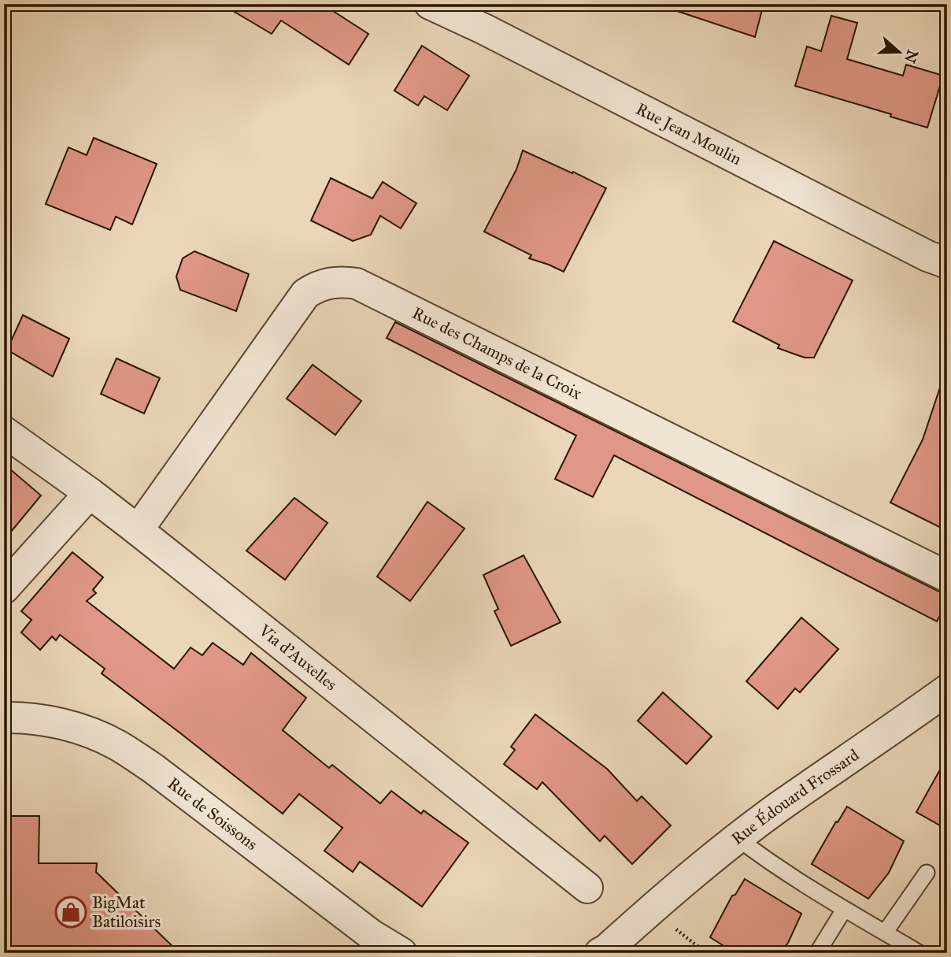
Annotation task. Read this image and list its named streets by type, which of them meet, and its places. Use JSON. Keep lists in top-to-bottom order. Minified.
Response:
{"streets":{"street":["Rue Jean Moulin","Rue des Champs de la Croix","Via d'Auxelles","Rue Édouard Frossard","Rue de Soissons"]},"crossings":[["Rue des Champs de la Croix","Via d'Auxelles"]],"places":{"shop":["BigMat Batiloisirs"]},"north":"right"}
